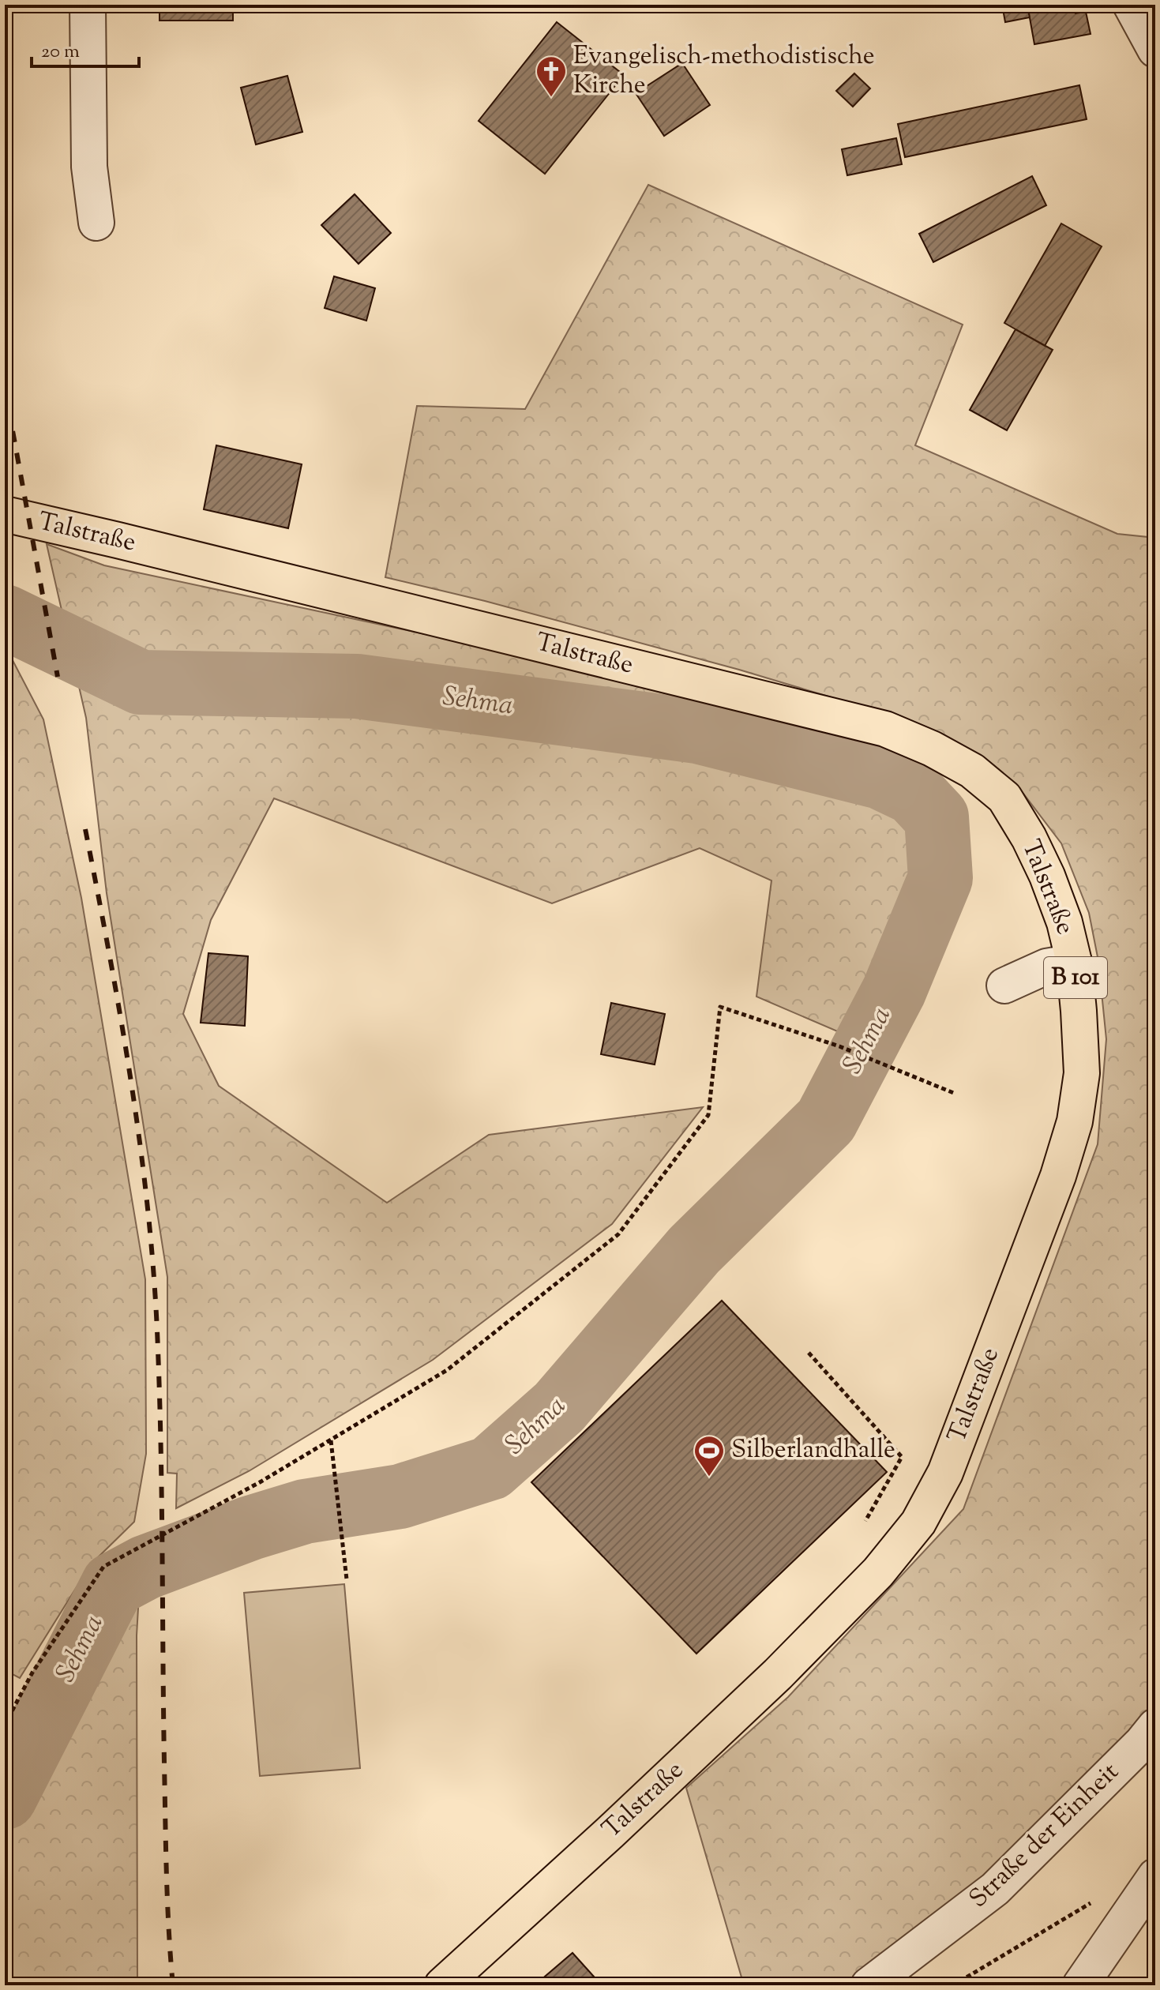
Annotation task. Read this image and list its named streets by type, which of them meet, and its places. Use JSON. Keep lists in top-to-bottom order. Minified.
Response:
{"streets":{"main road":["Talstraße","B 101"],"street":["Straße der Einheit"]},"water":["Sehma"],"places":{"church":["Evangelisch-methodistische Kirche"],"sports":["Silberlandhalle"]},"scale_bar":"20 m"}
